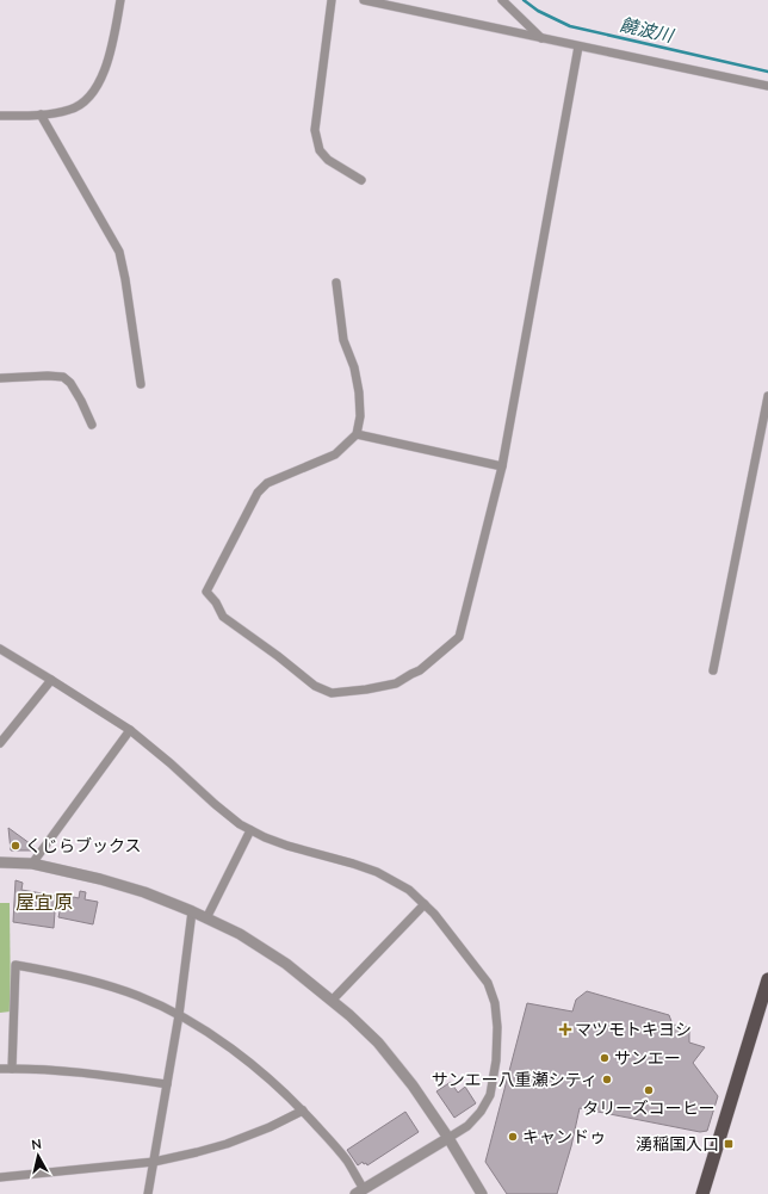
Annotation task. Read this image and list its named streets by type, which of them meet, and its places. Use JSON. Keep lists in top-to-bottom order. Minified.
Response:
{"districts":["屋宜原"],"water":["饒波川"],"places":{"other":["くじらブックス","サンエー","サンエー八重瀬シティ","タリーズコーヒー","キャンドゥ"],"health":["マツモトキヨシ"],"transit":["湧稲国入口"]},"north":"top"}
